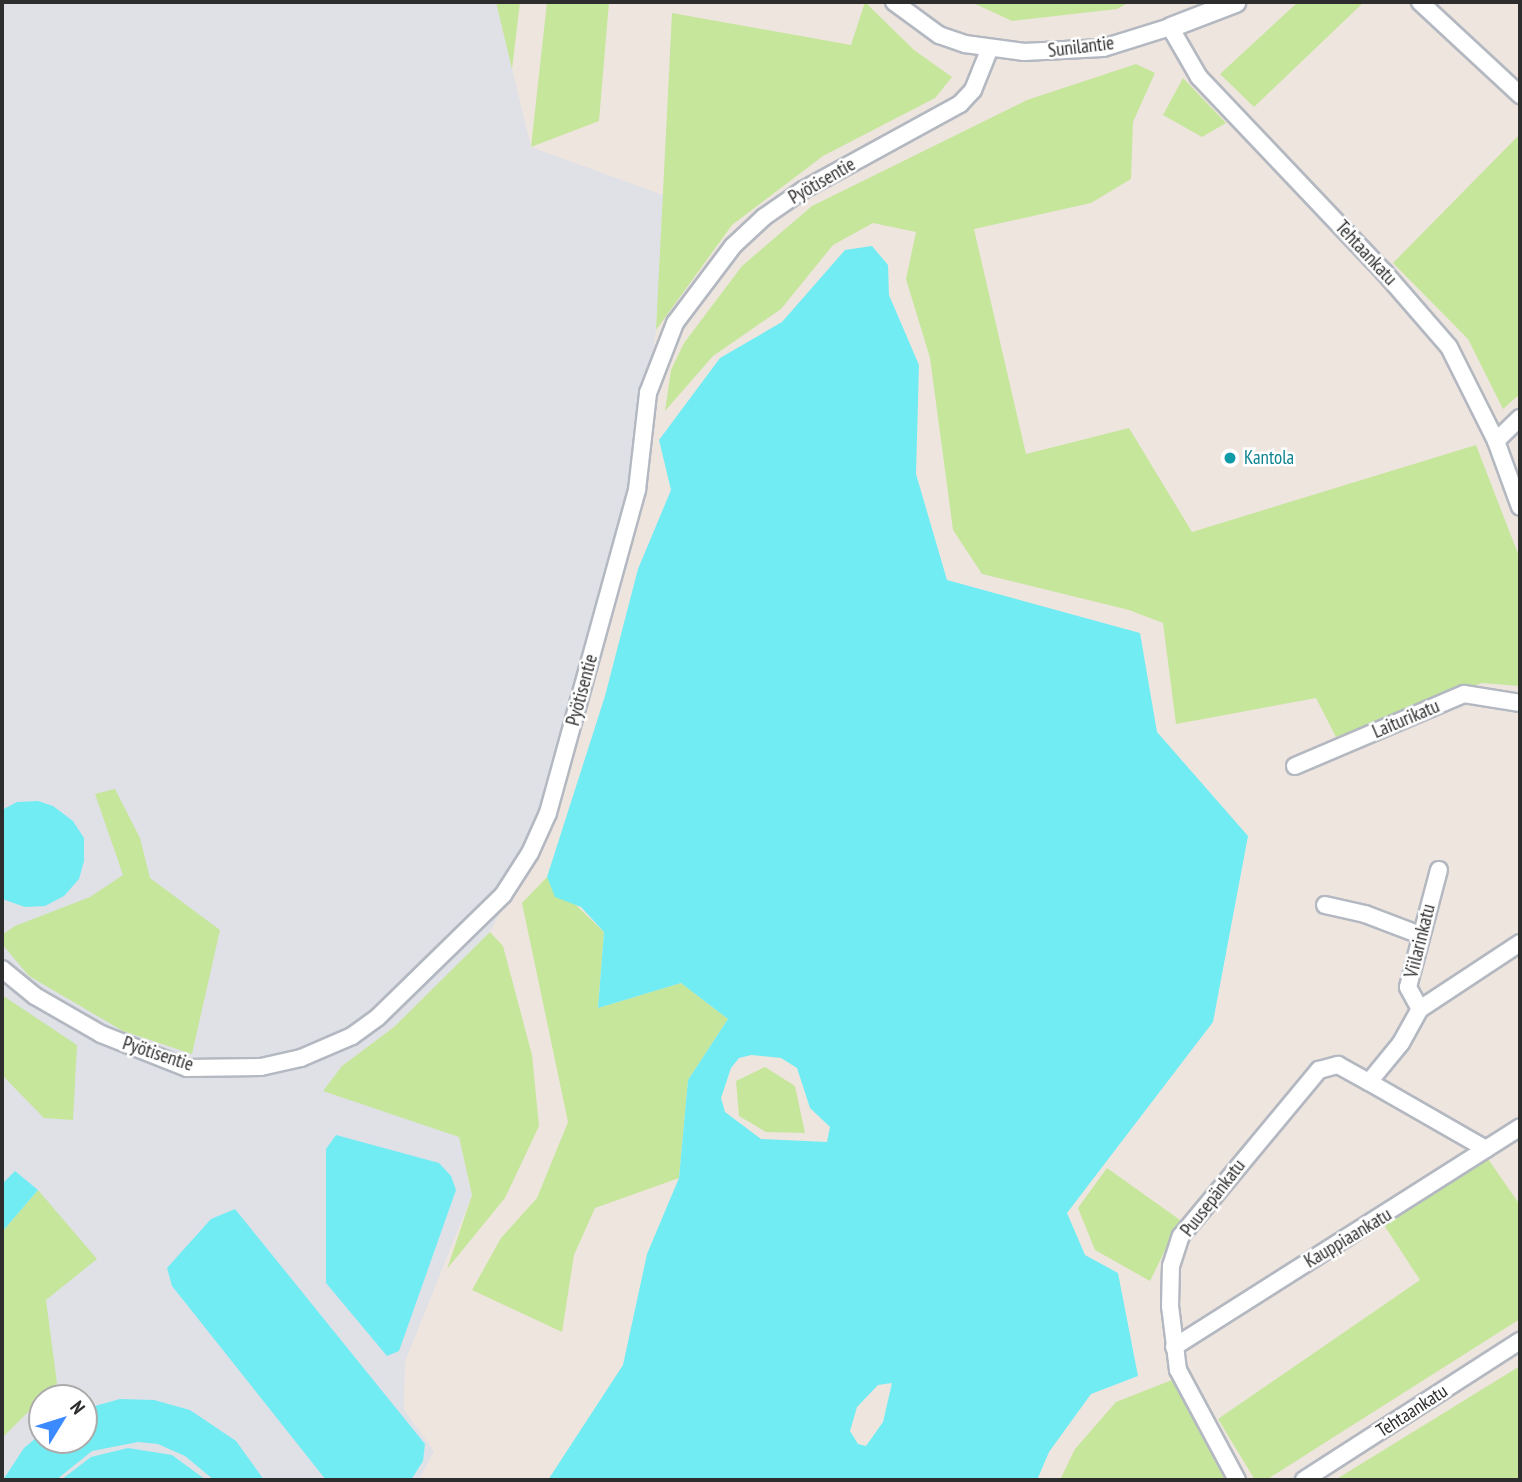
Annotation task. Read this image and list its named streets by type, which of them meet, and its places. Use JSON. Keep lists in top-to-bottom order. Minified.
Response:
{"streets":{"street":["Sunilantie","Pyötisentie","Tehtaankatu","Laiturikatu","Viilarinkatu","Puusepänkatu","Kauppiaankatu"]},"crossings":[["Sunilantie","Pyötisentie"],["Sunilantie","Tehtaankatu"],["Puusepänkatu","Kauppiaankatu"]],"places":["Kantola"],"north":"top right"}
